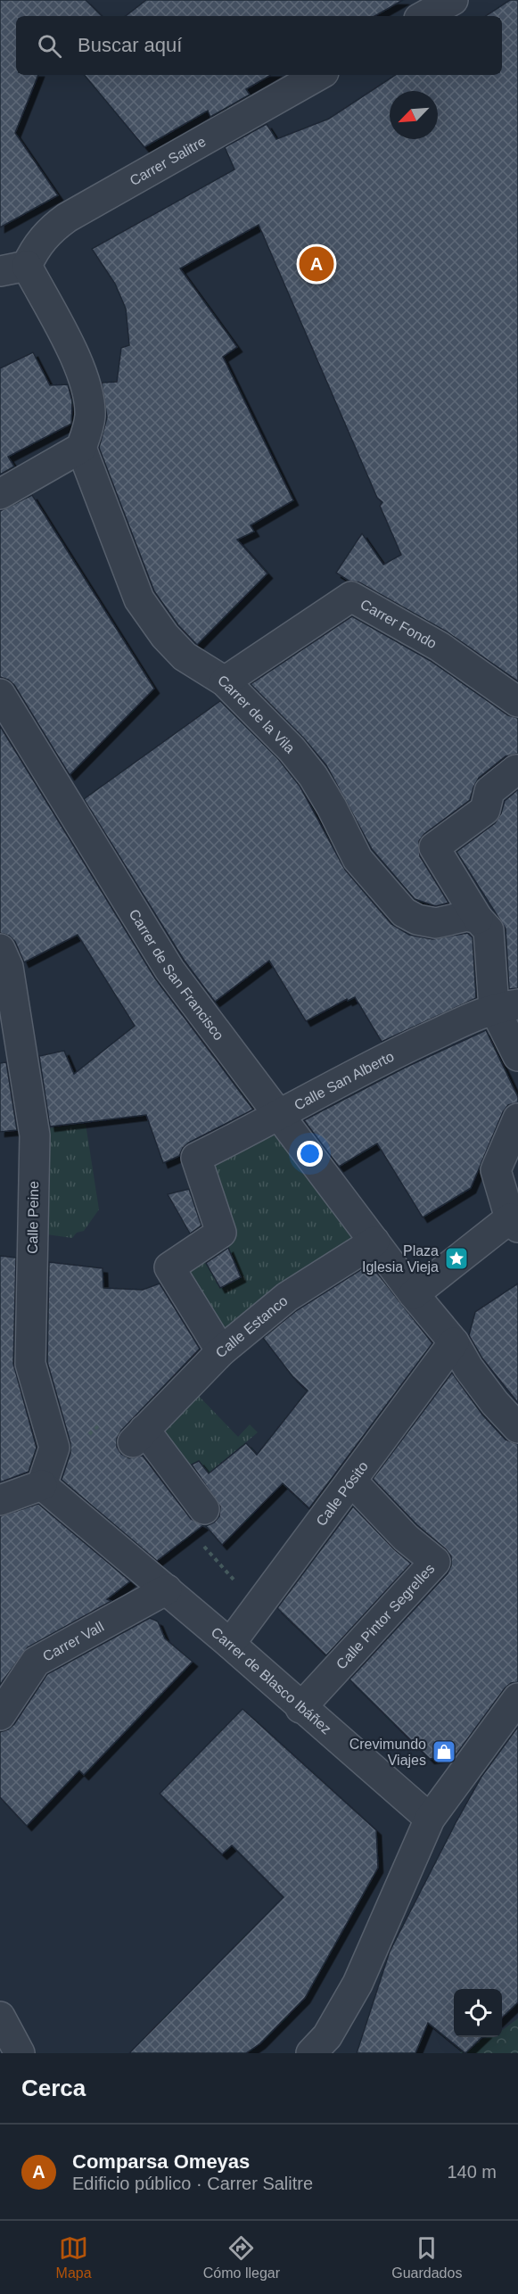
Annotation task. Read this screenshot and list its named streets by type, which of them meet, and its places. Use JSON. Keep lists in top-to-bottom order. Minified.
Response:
{"streets":{"street":["Carrer Salitre","Carrer Fondo","Carrer de la Vila","Carrer de San Francisco","Calle San Alberto","Calle Peine","Calle Estanco","Calle Pósito","Calle Pintor Segrelles","Carrer Vall","Carrer de Blasco Ibáñez"]},"crossings":[["Carrer Fondo","Carrer de la Vila"],["Carrer de San Francisco","Calle San Alberto"],["Carrer de San Francisco","Calle Estanco"],["Carrer de San Francisco","Calle Pósito"],["Calle San Alberto","Calle Estanco"],["Calle Peine","Carrer de Blasco Ibáñez"],["Calle Pósito","Calle Pintor Segrelles"],["Calle Pósito","Carrer de Blasco Ibáñez"],["Calle Pintor Segrelles","Carrer de Blasco Ibáñez"],["Carrer Vall","Carrer de Blasco Ibáñez"]],"places":{"place":["Plaza Iglesia Vieja"],"shop":["Crevimundo Viajes"]},"north":"bottom left","page":{"search":"Buscar aquí","pins":"A","heading":"Cerca","list":[{"mark":"A","name":"Comparsa Omeyas","note":"Edificio público · Carrer Salitre","value":"140 m"}],"nav":["Mapa","Cómo llegar","Guardados"]}}
